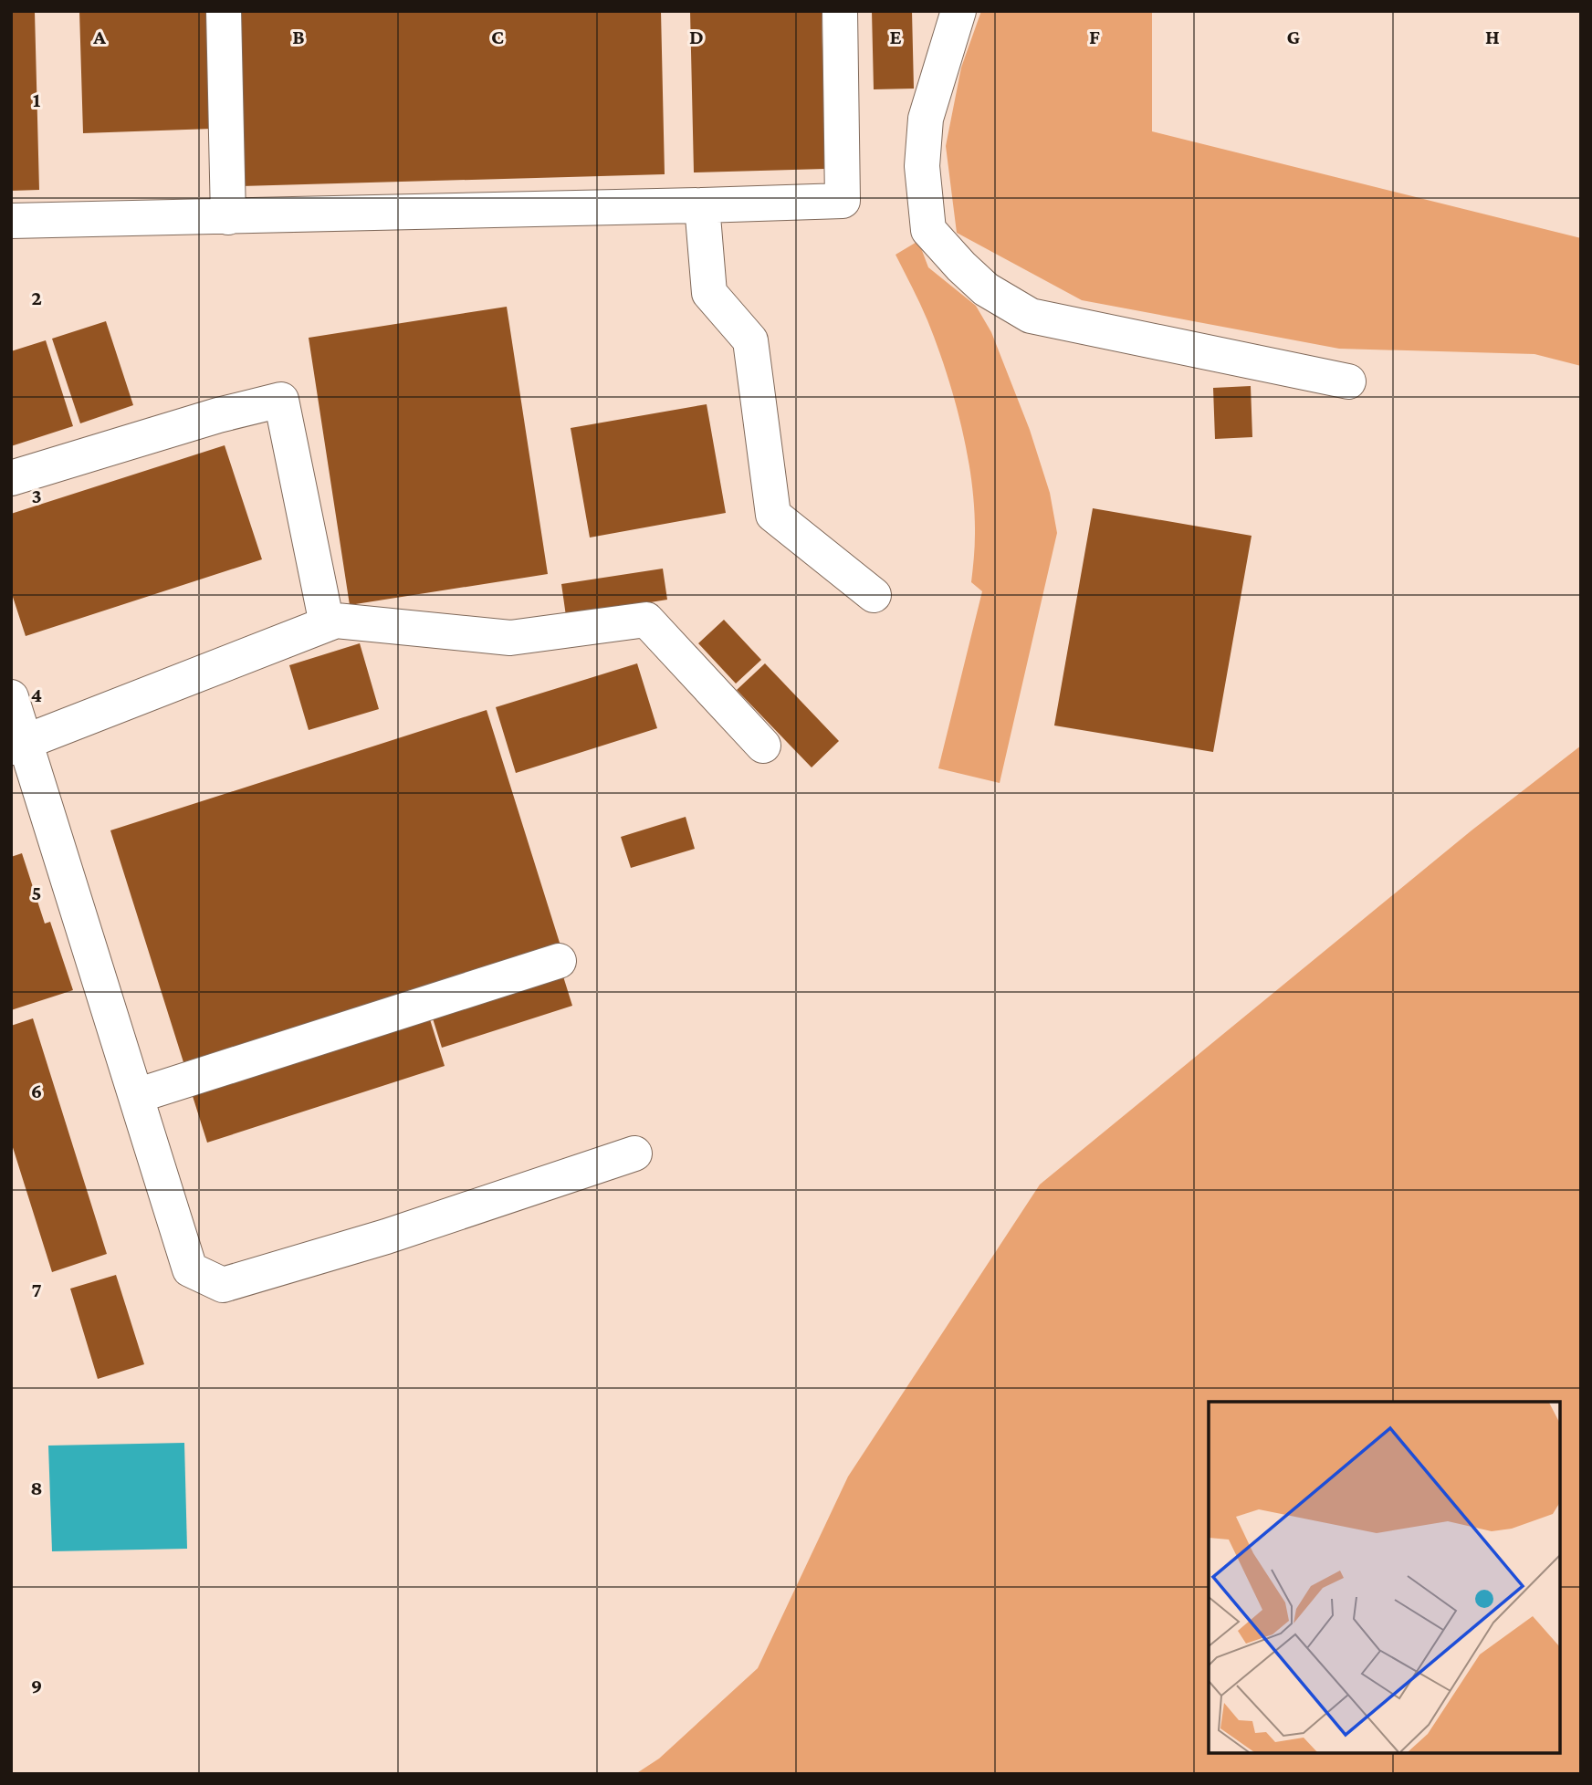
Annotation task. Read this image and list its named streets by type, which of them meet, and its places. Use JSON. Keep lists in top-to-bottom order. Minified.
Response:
{"grid":{"columns":["A","B","C","D","E","F","G","H"],"rows":["1","2","3","4","5","6","7","8","9"]}}
